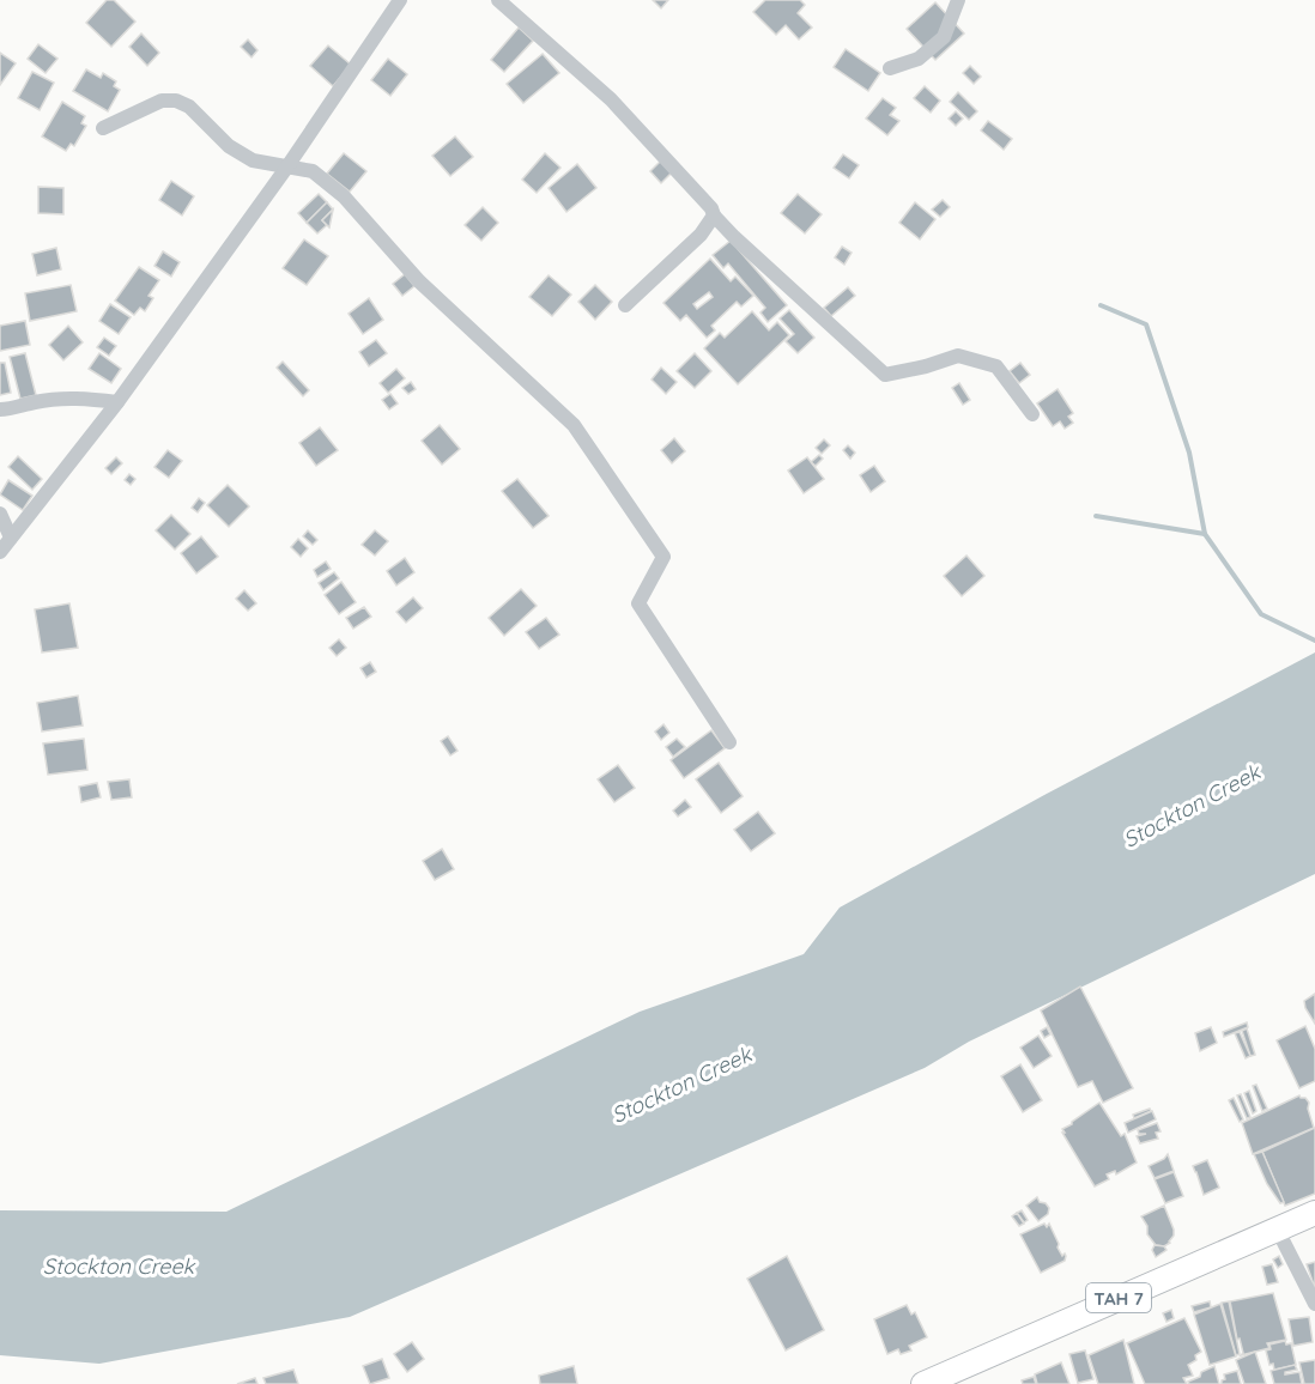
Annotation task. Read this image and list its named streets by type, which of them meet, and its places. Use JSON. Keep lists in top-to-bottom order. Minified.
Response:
{"streets":{"highway":["TAH 7"]},"water":["Stockton Creek"]}
